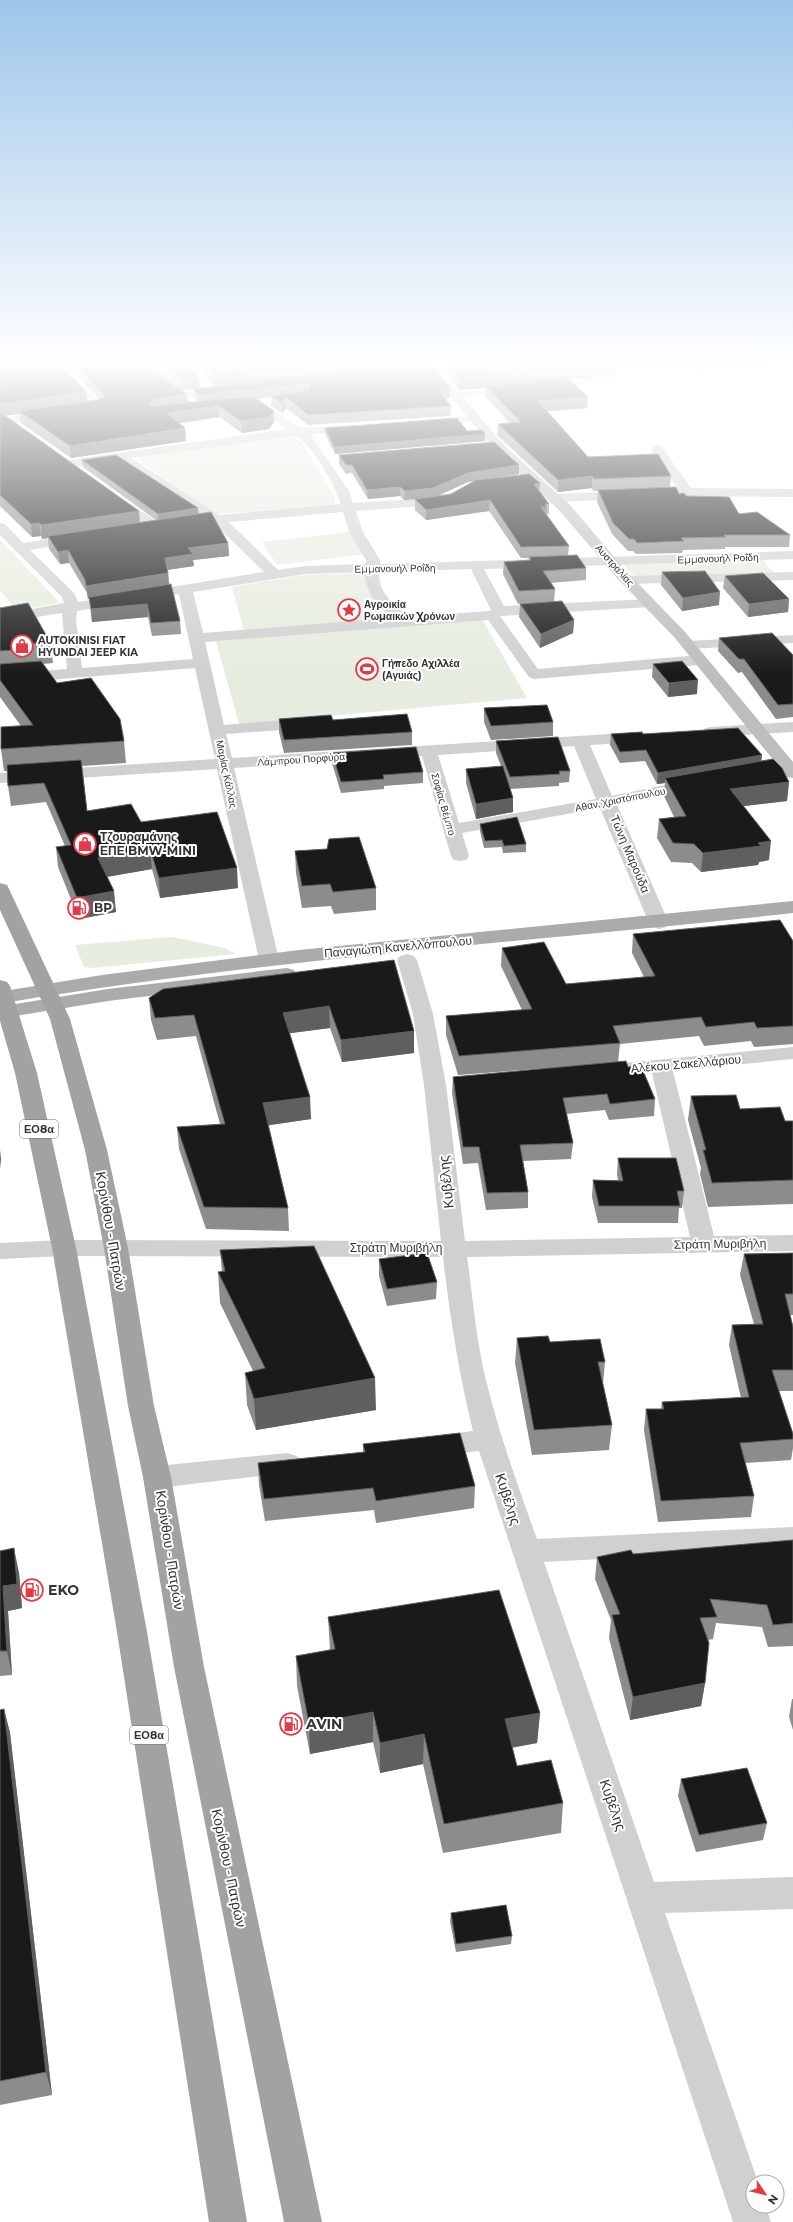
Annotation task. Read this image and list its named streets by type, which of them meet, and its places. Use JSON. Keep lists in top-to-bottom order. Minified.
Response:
{"streets":{"highway":["ΕΟ8α","Κορίνθου - Πατρών"],"main road":["Αυστραλίας","Παναγιώτη Κανελλόπουλου"],"street":["Εμμανουήλ Ροΐδη","Λάμπρου Πορφύρα","Μαρίας Κάλλας","Αθαν. Χριστόπουλου","Σοφίας Βέμπο","Τώνη Μαρούδα","Αλέκου Σακελλάριου","Κυβέλης","Στράτη Μυριβήλη"]},"crossings":[["Εμμανουήλ Ροΐδη","Αυστραλίας"],["Εμμανουήλ Ροΐδη","Μαρίας Κάλλας"],["Λάμπρου Πορφύρα","Μαρίας Κάλλας"],["Λάμπρου Πορφύρα","Σοφίας Βέμπο"],["Λάμπρου Πορφύρα","Τώνη Μαρούδα"],["Μαρίας Κάλλας","Παναγιώτη Κανελλόπουλου"],["Αθαν. Χριστόπουλου","Σοφίας Βέμπο"],["Αθαν. Χριστόπουλου","Τώνη Μαρούδα"],["Τώνη Μαρούδα","Παναγιώτη Κανελλόπουλου"],["Παναγιώτη Κανελλόπουλου","ΕΟ8α"],["Παναγιώτη Κανελλόπουλου","Κυβέλης"],["Παναγιώτη Κανελλόπουλου","Κορίνθου - Πατρών"],["ΕΟ8α","Στράτη Μυριβήλη"],["Κυβέλης","Στράτη Μυριβήλη"],["Κορίνθου - Πατρών","Στράτη Μυριβήλη"]],"places":{"place":["Αγροικία Ρωμαικών Χρόνων"],"shop":["AUTOKINISI FIAT HYUNDAI JEEP KIA","Τζουραμάνης ΕΠΕ BMW-MINI"],"sports":["Γήπεδο Αχιλλέα (Αγυιάς)"],"fuel station":["BP","EKO","AVIN"]},"north":"bottom right"}
